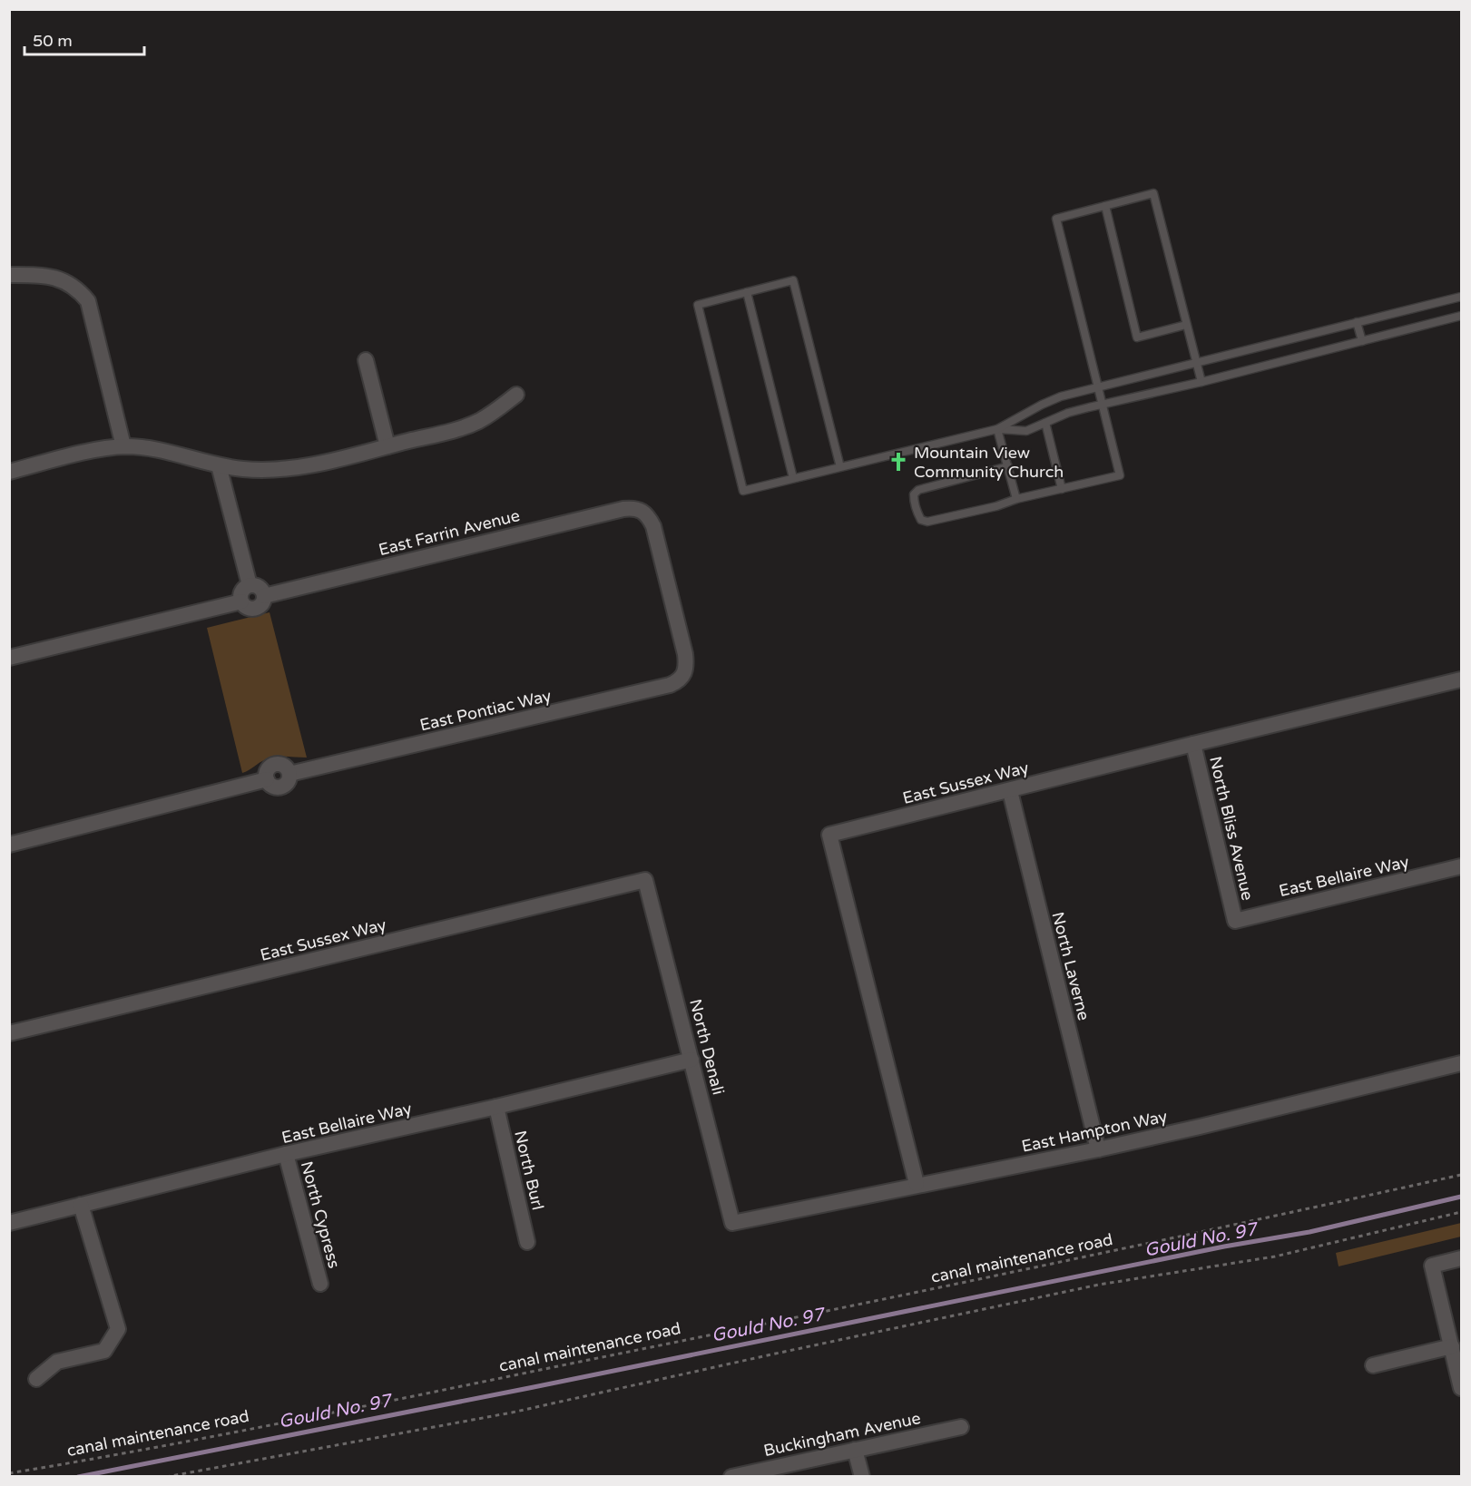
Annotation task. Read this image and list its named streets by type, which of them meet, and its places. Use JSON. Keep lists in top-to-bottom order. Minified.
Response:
{"streets":{"street":["East Farrin Avenue","East Pontiac Way","East Sussex Way","North Bliss Avenue","East Bellaire Way","North Laverne","North Denali","East Hampton Way","North Burl","North Cypress","Buckingham Avenue"],"path":["canal maintenance road"]},"crossings":[["East Farrin Avenue","East Pontiac Way"],["East Sussex Way","North Bliss Avenue"],["East Sussex Way","North Laverne"],["East Sussex Way","North Denali"],["East Sussex Way","East Hampton Way"],["North Bliss Avenue","East Bellaire Way"],["East Bellaire Way","North Denali"],["East Bellaire Way","North Burl"],["East Bellaire Way","North Cypress"],["North Laverne","East Hampton Way"],["North Denali","East Hampton Way"]],"water":["Gould No. 97"],"places":{"church":["Mountain View Community Church"]},"scale_bar":"50 m"}
